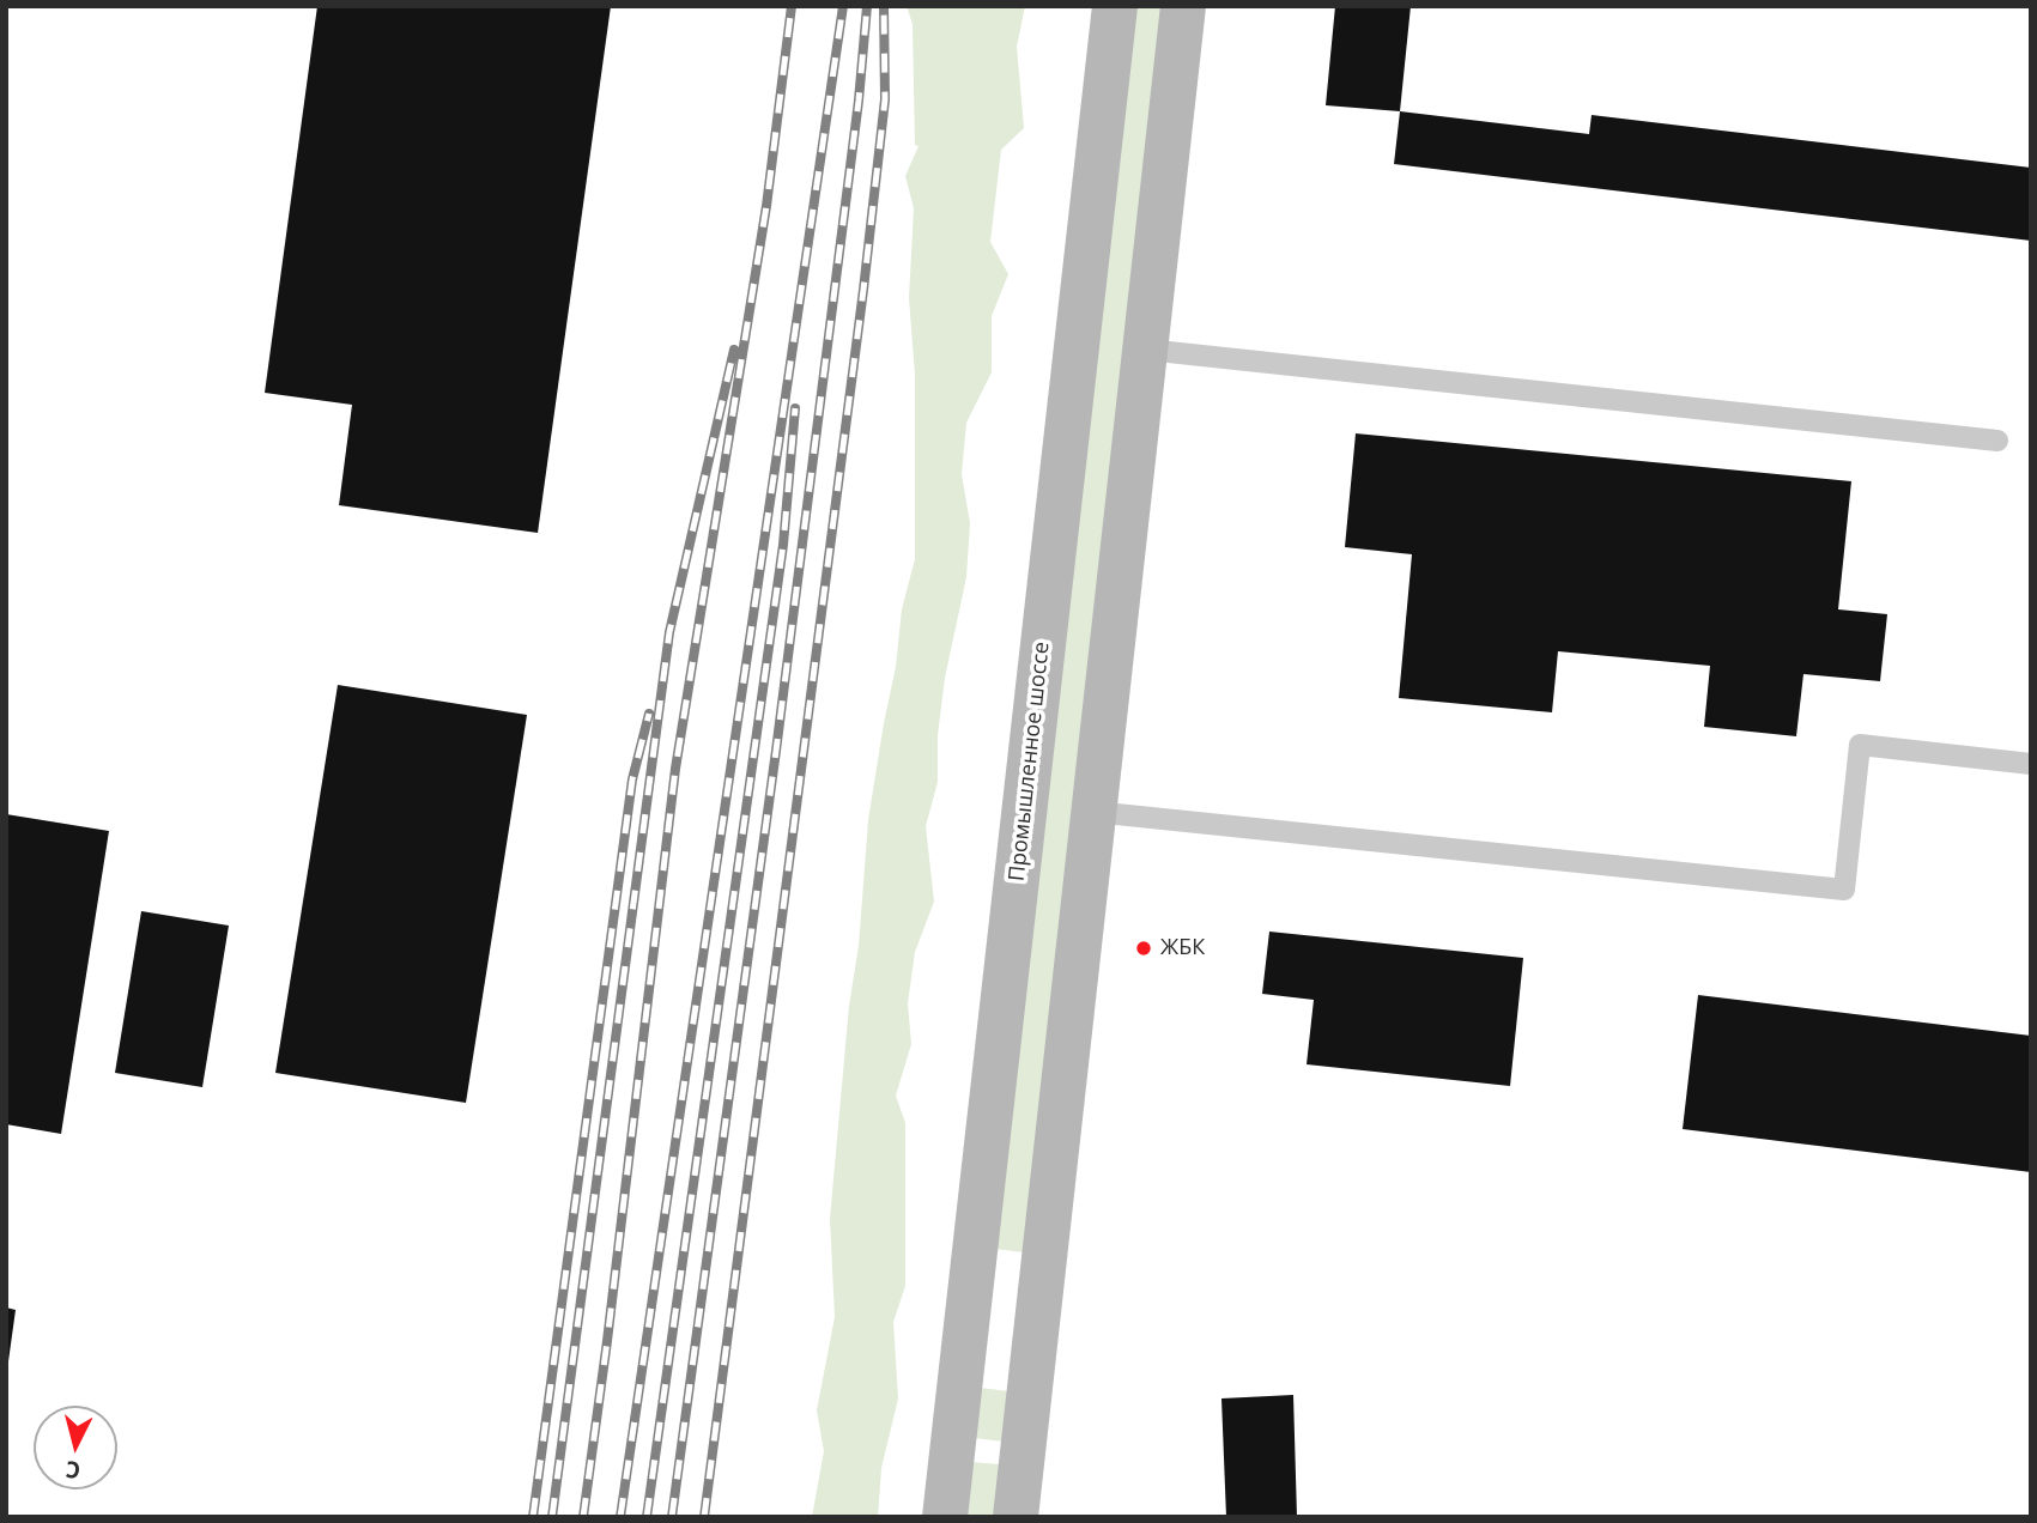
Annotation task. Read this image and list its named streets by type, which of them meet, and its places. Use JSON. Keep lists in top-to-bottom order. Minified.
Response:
{"streets":{"main road":["Промышленное шоссе"]},"places":["ЖБК"],"north":"bottom"}
